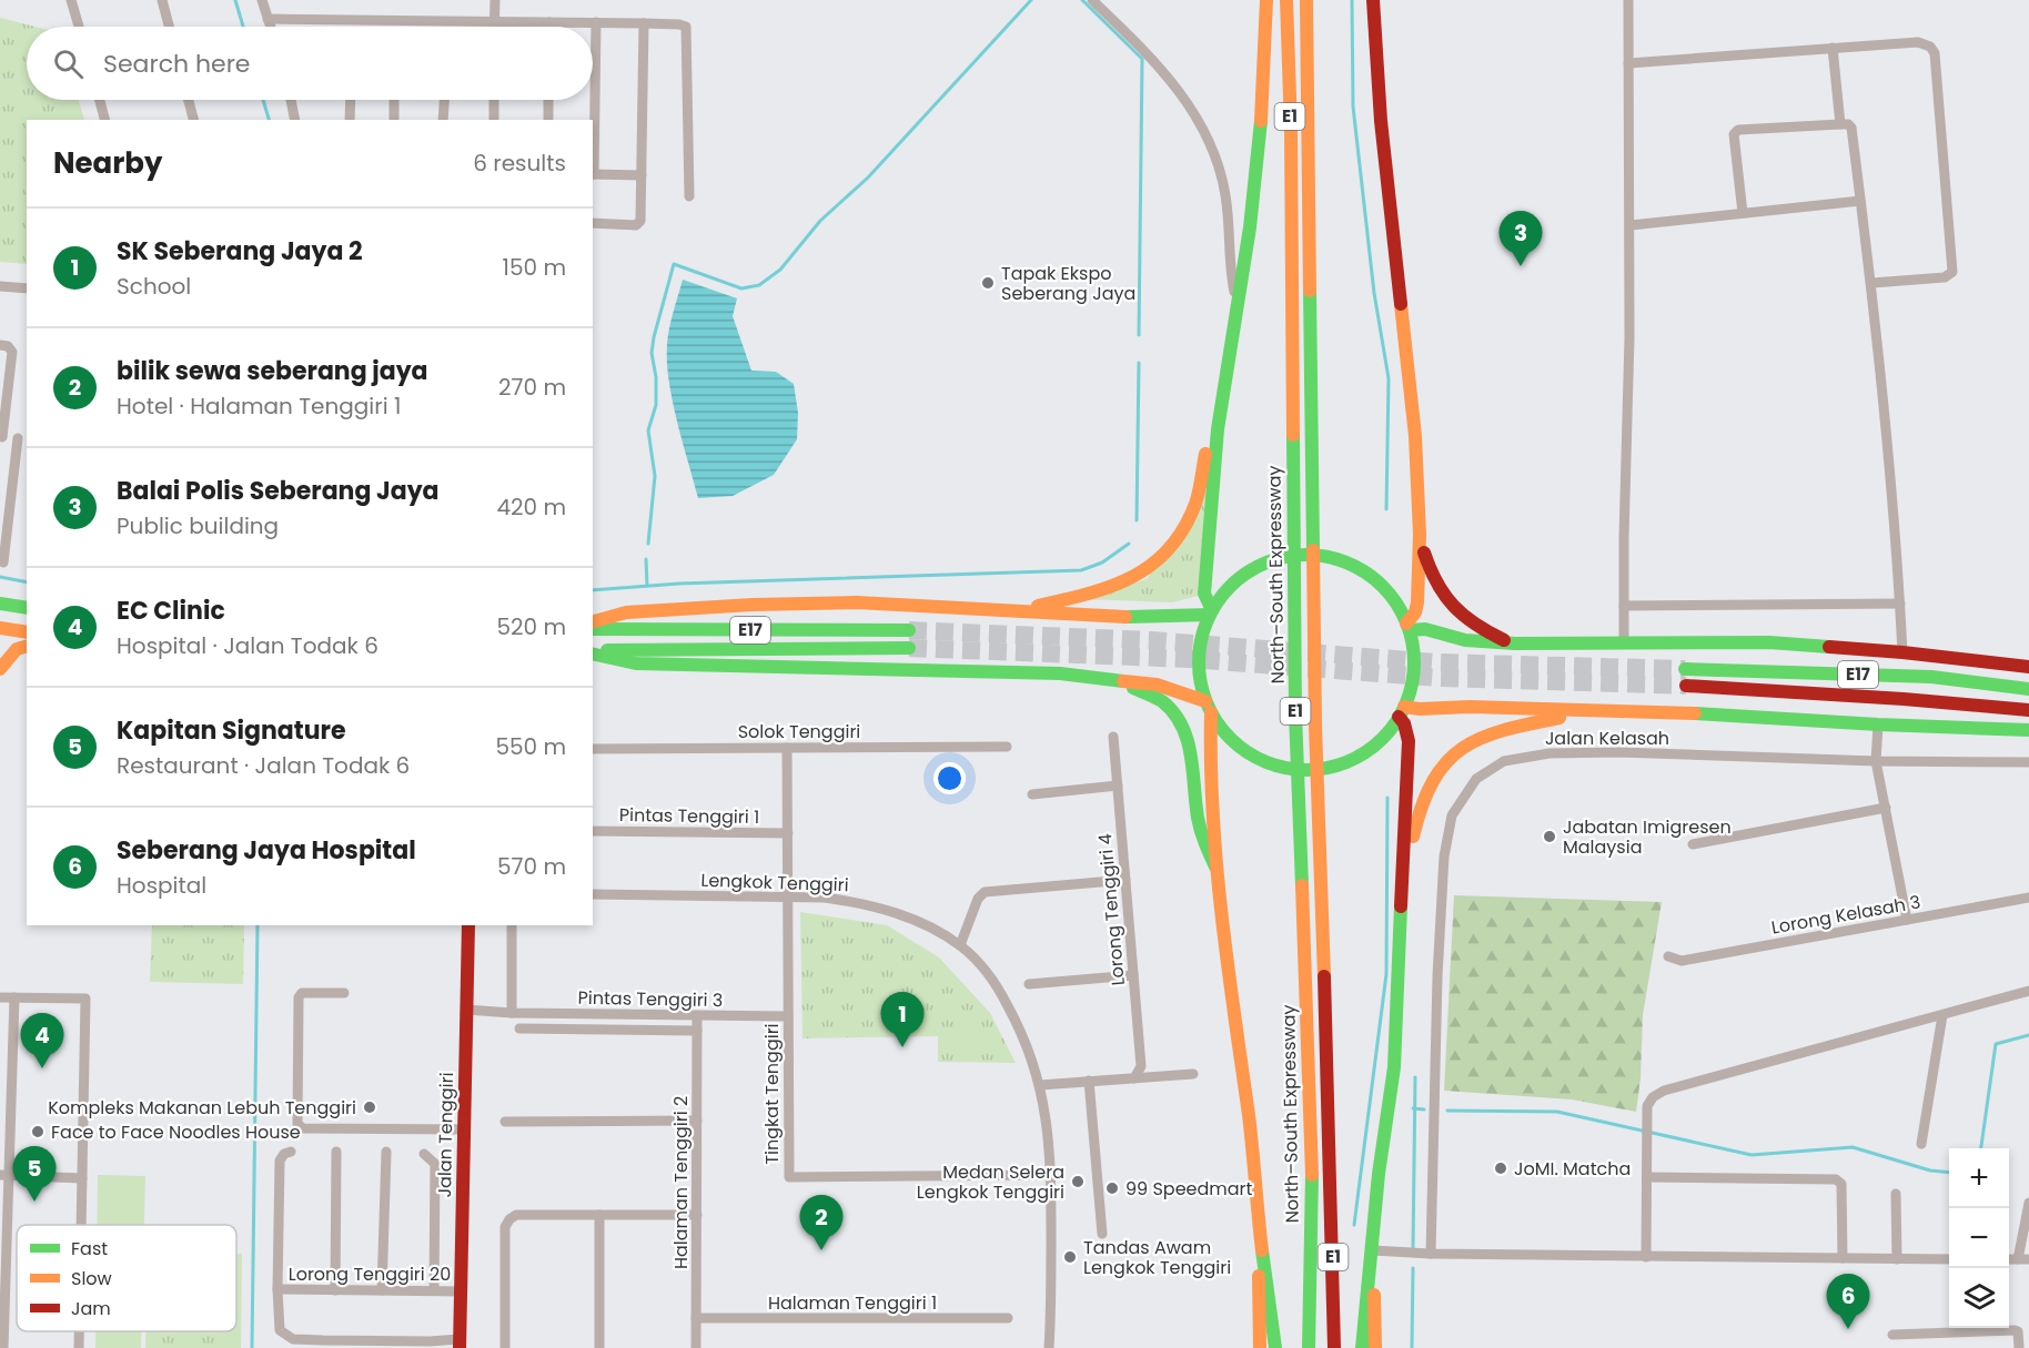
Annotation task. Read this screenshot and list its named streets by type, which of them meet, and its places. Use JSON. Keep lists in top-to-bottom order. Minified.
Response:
{"streets":{"main road":["E1","North–South Expressway","E17","Jalan Tenggiri"],"street":["Solok Tenggiri","Jalan Kelasah","Pintas Tenggiri 1","Lengkok Tenggiri","Lorong Tenggiri 4","Lorong Kelasah 3","Pintas Tenggiri 3","Tingkat Tenggiri","Halaman Tenggiri 2","Lorong Tenggiri 20","Halaman Tenggiri 1"]},"crossings":[["Solok Tenggiri","Tingkat Tenggiri"],["Pintas Tenggiri 1","Tingkat Tenggiri"],["Lengkok Tenggiri","Tingkat Tenggiri"],["Pintas Tenggiri 3","Tingkat Tenggiri"],["Pintas Tenggiri 3","Jalan Tenggiri"],["Pintas Tenggiri 3","Halaman Tenggiri 2"],["Jalan Tenggiri","Lorong Tenggiri 20"],["Halaman Tenggiri 2","Halaman Tenggiri 1"]],"places":["Tapak Ekspo Seberang Jaya","Jabatan Imigresen Malaysia","Kompleks Makanan Lebuh Tenggiri","Face to Face Noodles House","JoMI. Matcha","Medan Selera Lengkok Tenggiri","99 Speedmart","Tandas Awam Lengkok Tenggiri"],"legend":["Fast","Slow","Jam"],"page":{"search":"Search here","heading":["Nearby","6 results"],"list":[{"mark":"1","name":"SK Seberang Jaya 2","note":"School","value":"150 m"},{"mark":"2","name":"bilik sewa seberang jaya","note":"Hotel · Halaman Tenggiri 1","value":"270 m"},{"mark":"3","name":"Balai Polis Seberang Jaya","note":"Public building","value":"420 m"},{"mark":"4","name":"EC Clinic","note":"Hospital · Jalan Todak 6","value":"520 m"},{"mark":"5","name":"Kapitan Signature","note":"Restaurant · Jalan Todak 6","value":"550 m"},{"mark":"6","name":"Seberang Jaya Hospital","note":"Hospital","value":"570 m"}],"pins":["3","1","4","5","2","6"],"map_buttons":["+","−"]}}
